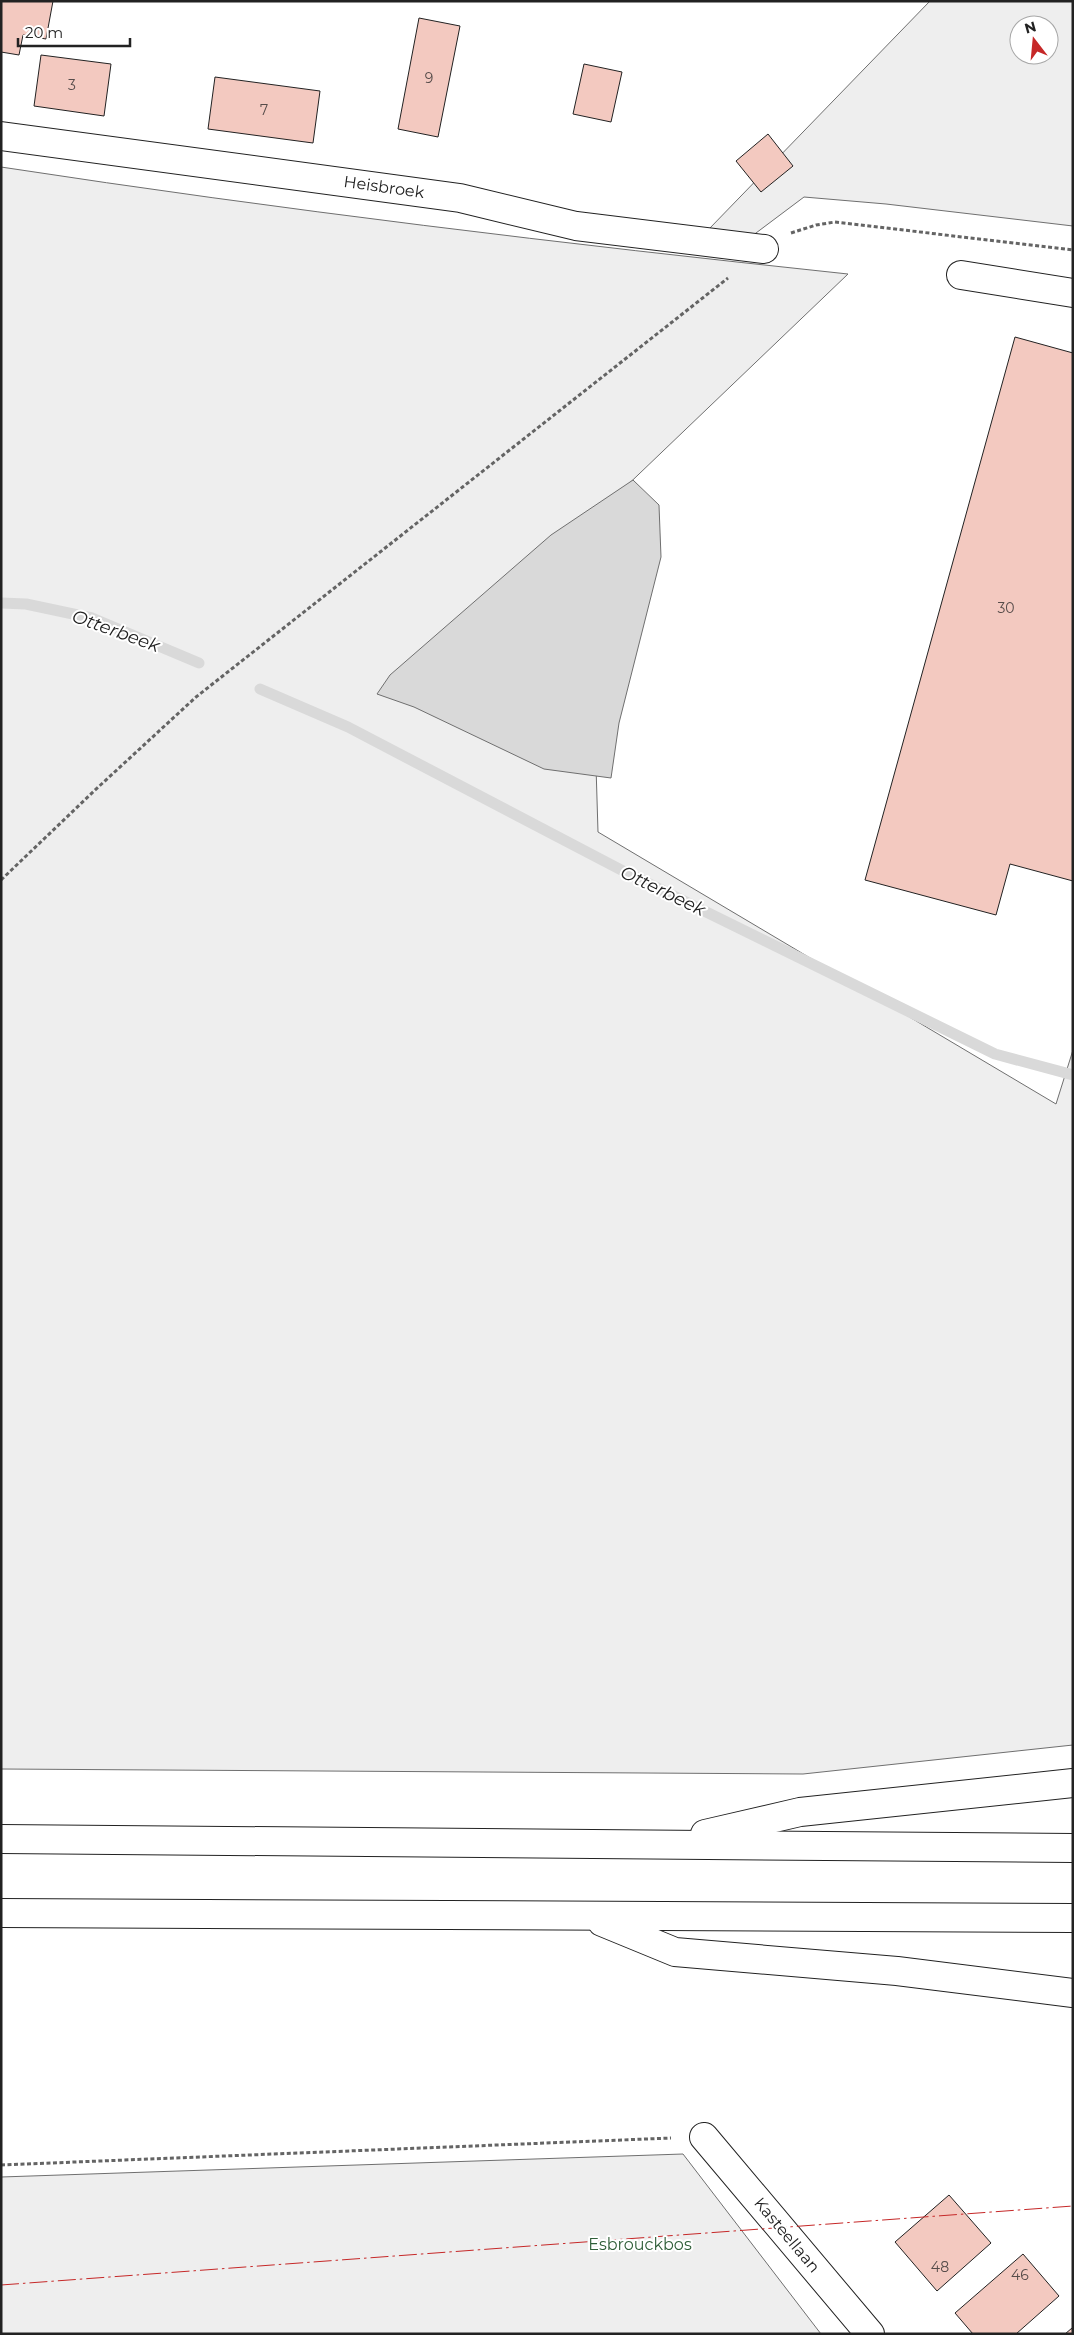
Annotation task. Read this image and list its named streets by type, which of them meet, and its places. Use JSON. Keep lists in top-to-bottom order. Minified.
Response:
{"streets":{"main road":["Heisbroek","Kasteellaan"]},"water":["Otterbeek"],"parks":["Esbrouckbos"],"house_numbers":["9","3","7","30","48","46"],"scale_bar":"20 m","north":"top"}
